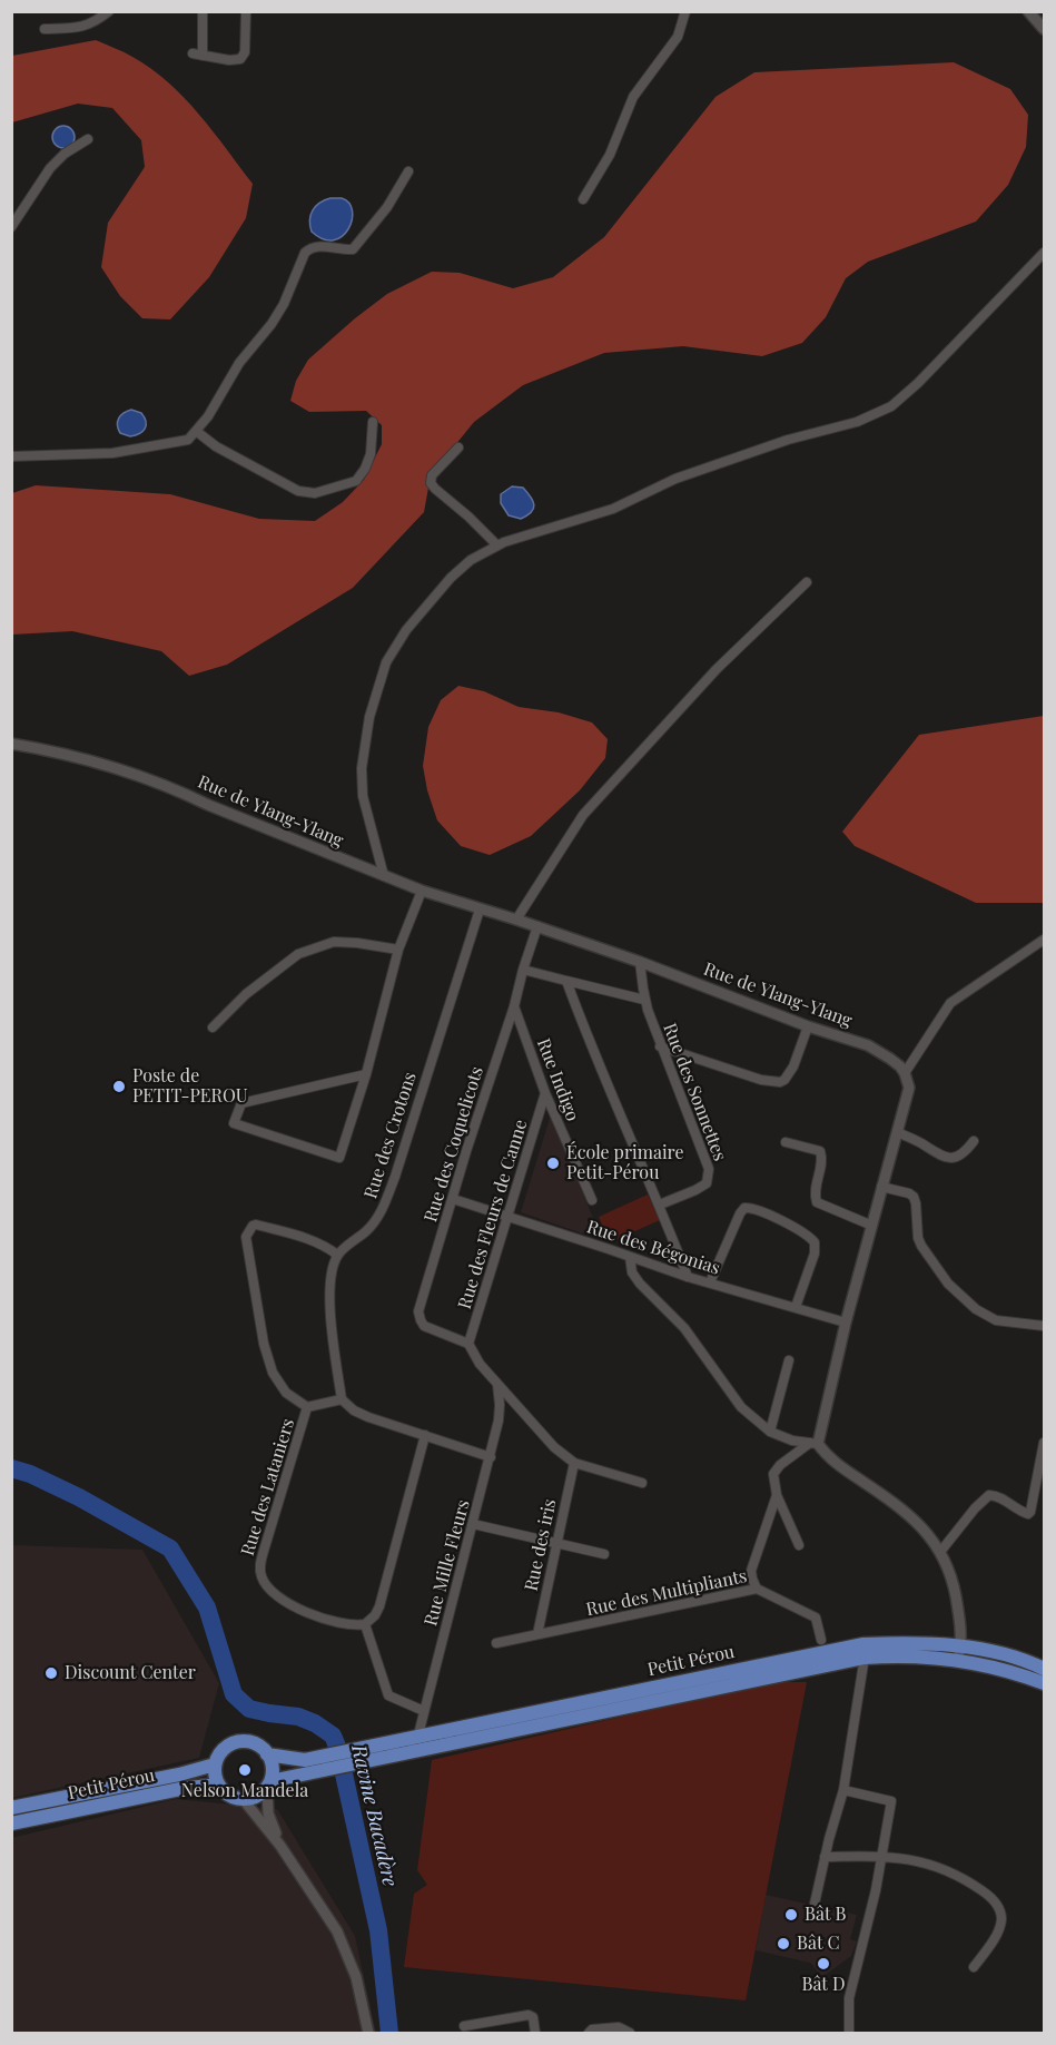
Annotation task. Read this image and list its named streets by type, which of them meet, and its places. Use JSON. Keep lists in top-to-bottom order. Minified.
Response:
{"streets":{"highway":["Petit Pérou"],"street":["Rue de Ylang-Ylang","Rue Indigo","Rue des Sonnettes","Rue des Crotons","Rue des Coquelicots","Rue des Fleurs de Canne","Rue des Bégonias","Rue des Lataniers","Rue des iris","Rue Mille Fleurs","Rue des Multipliants"]},"crossings":[["Rue de Ylang-Ylang","Rue des Sonnettes"],["Rue de Ylang-Ylang","Rue des Crotons"],["Rue de Ylang-Ylang","Rue des Coquelicots"],["Rue Indigo","Rue des Coquelicots"],["Rue Indigo","Rue des Fleurs de Canne"],["Rue des Coquelicots","Rue des Fleurs de Canne"],["Rue des Coquelicots","Rue des Bégonias"],["Rue des Fleurs de Canne","Rue des Bégonias"],["Rue des iris","Rue des Multipliants"],["Rue Mille Fleurs","Petit Pérou"]],"water":["Ravine Bacadère"],"places":["Poste de PETIT-PEROU","École primaire Petit-Pérou","Discount Center","Nelson Mandela","Bât B","Bât C","Bât D"]}
